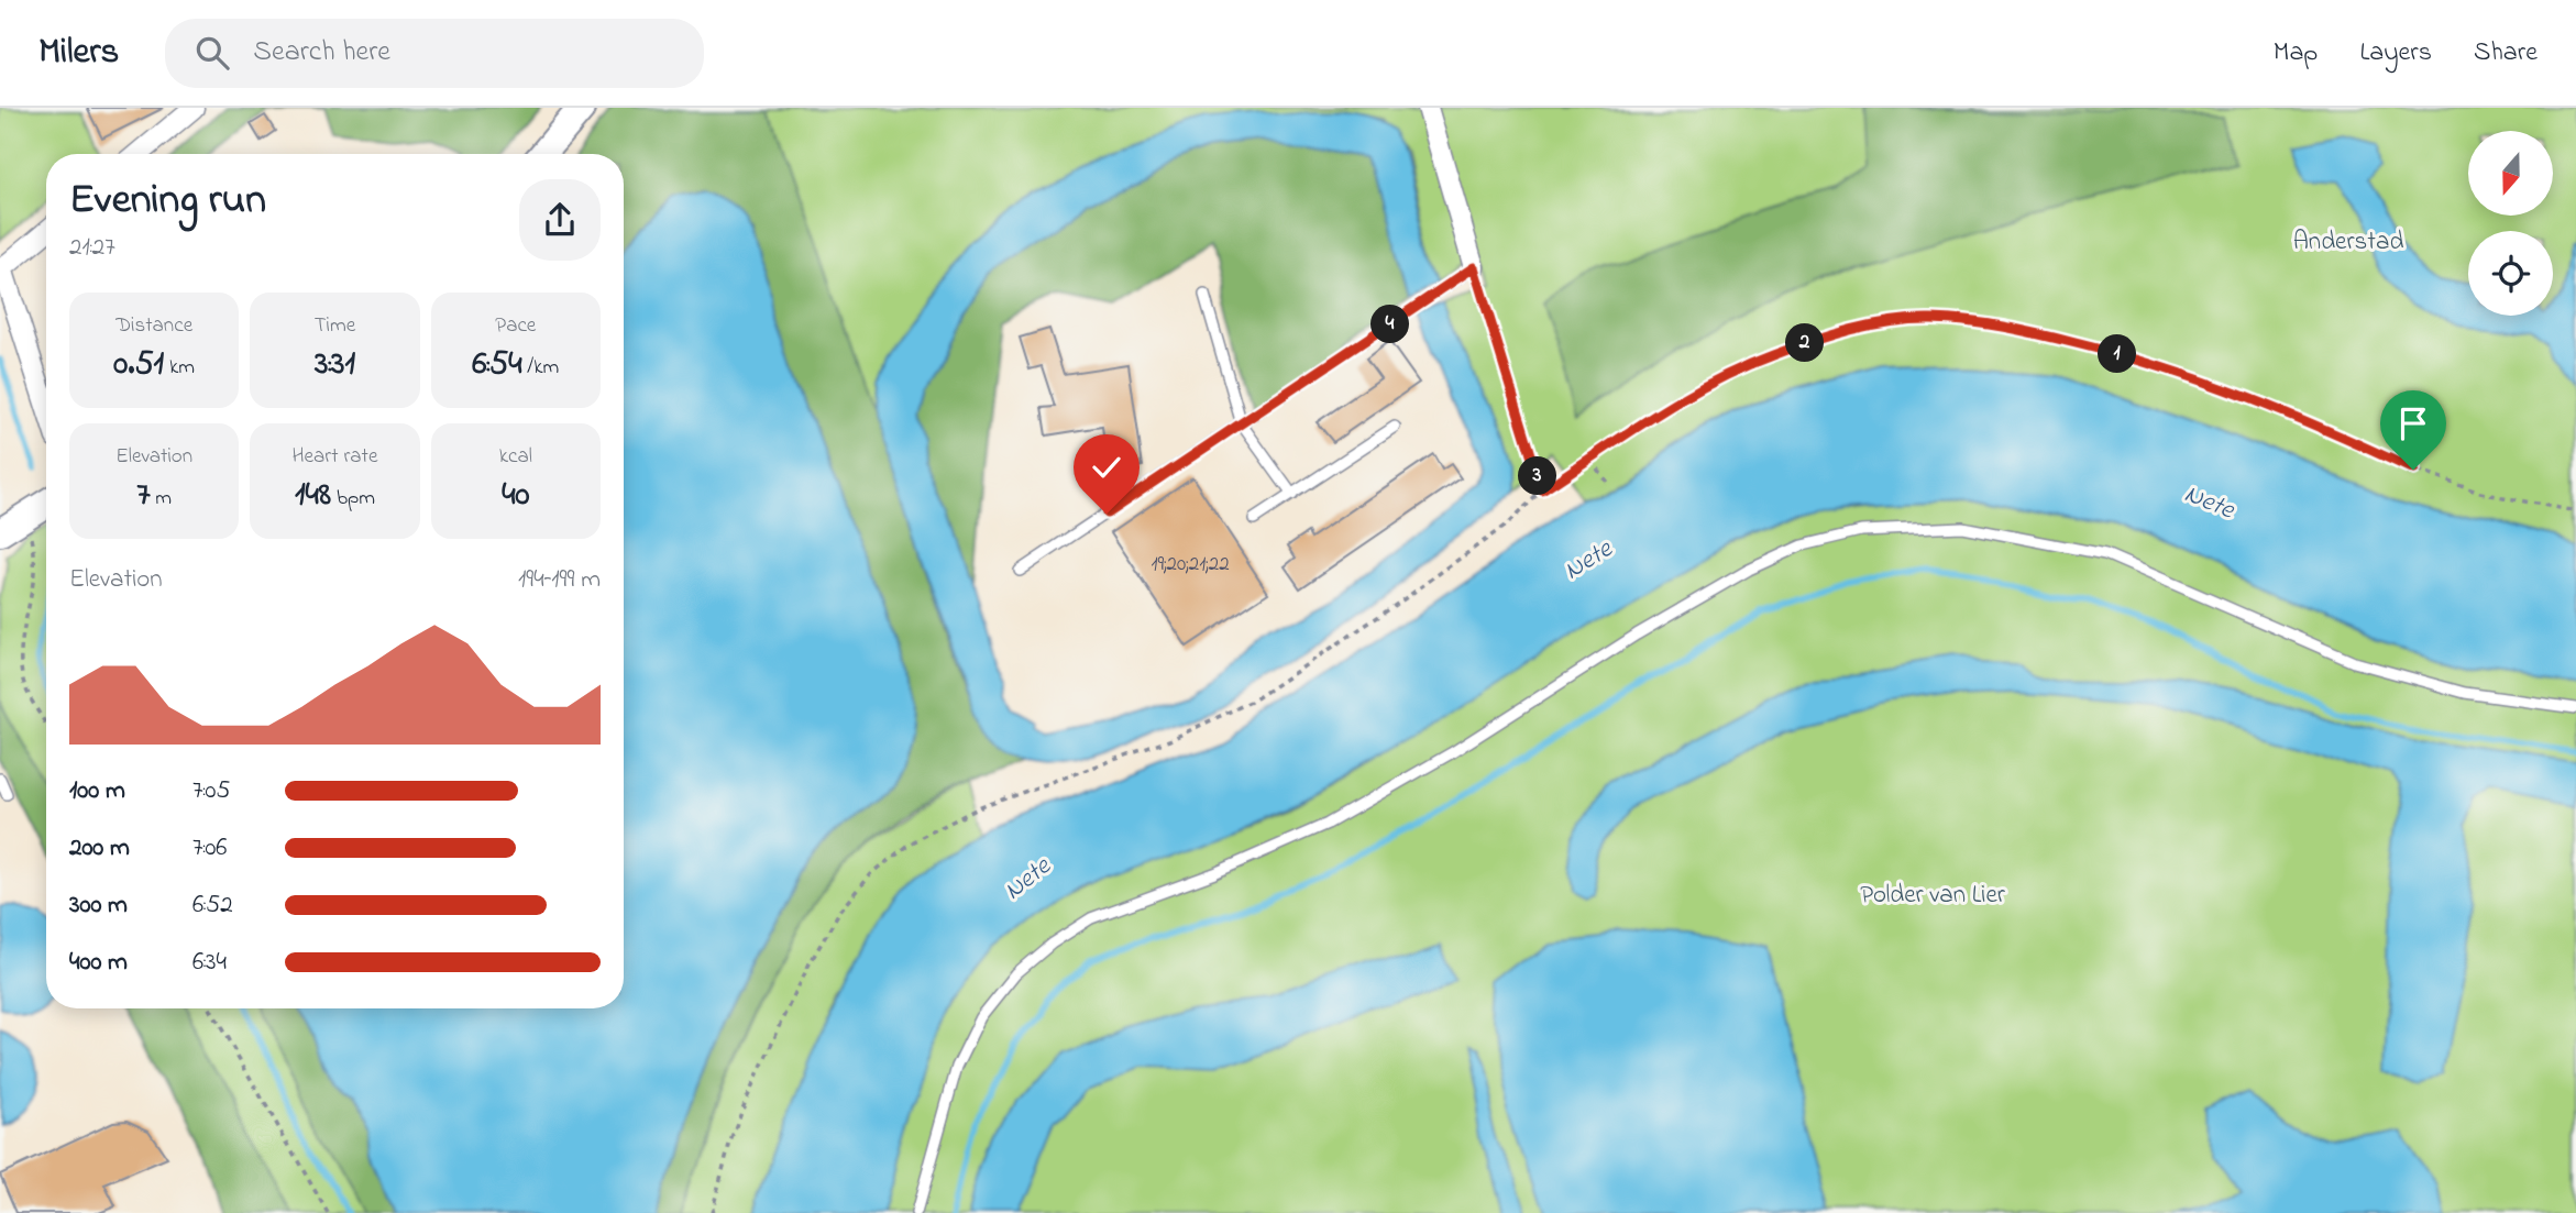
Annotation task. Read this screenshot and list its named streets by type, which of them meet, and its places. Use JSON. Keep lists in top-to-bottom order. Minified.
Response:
{"water":["Nete"],"parks":["Anderstad","Polder van Lier"],"house_numbers":["19;20;21;22"],"north":"bottom","page":{"header":"Milers","search":"Search here","nav":["Map","Layers","Share"],"heading":["Evening run","21:27"],"stats":[["Distance","0.51 km"],["Time","3:31"],["Pace","6:54 /km"],["Elevation","7 m"],["Heart rate","148 bpm"],["kcal","40"]],"pins":["4","2","1","3"],"chart":["Elevation","194–199 m"],"list":[{"name":"100 m","note":"7:05"},{"name":"200 m","note":"7:06"},{"name":"300 m","note":"6:52"},{"name":"400 m","note":"6:34"}]}}
